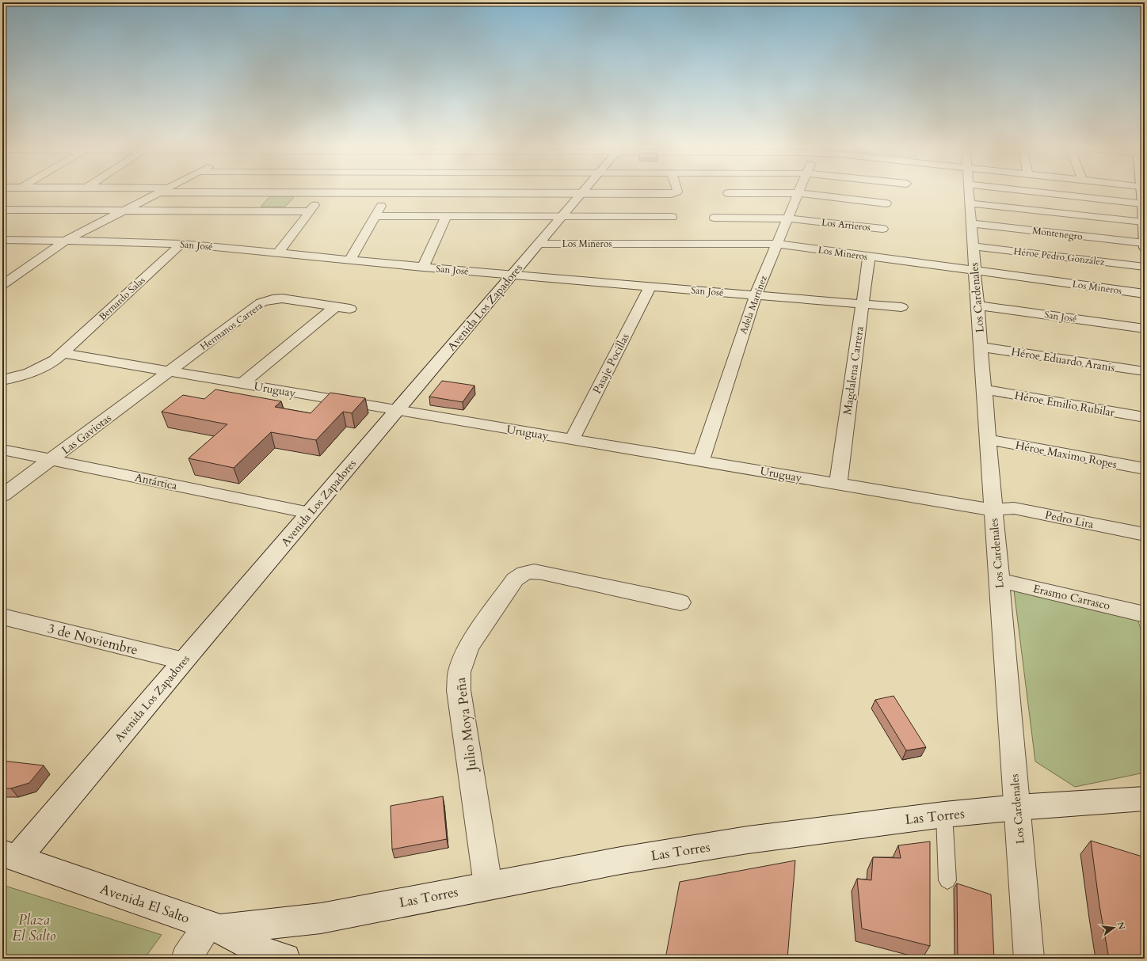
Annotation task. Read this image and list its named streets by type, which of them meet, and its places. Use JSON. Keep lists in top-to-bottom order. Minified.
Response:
{"streets":{"street":["Los Arrieros","Montenegro","Los Mineros","San José","Héroe Pedro González","Los Cardenales","Bernardo Salas","Adela Martínez","Avenida Los Zapadores","Hermanos Carrera","Héroe Eduardo Aranis","Pasaje Pocillas","Magdalena Carrera","Uruguay","Héroe Emilio Rubilar","Las Gaviotas","Héroe Maximo Ropes","Antártica","Pedro Lira","Erasmo Carrasco","3 de Noviembre","Julio Moya Peña","Las Torres","Avenida El Salto"]},"crossings":[["Los Arrieros","Adela Martínez"],["Montenegro","Los Cardenales"],["Los Mineros","Los Cardenales"],["Los Mineros","Adela Martínez"],["Los Mineros","Avenida Los Zapadores"],["Los Mineros","Magdalena Carrera"],["San José","Los Cardenales"],["San José","Bernardo Salas"],["San José","Adela Martínez"],["San José","Avenida Los Zapadores"],["San José","Pasaje Pocillas"],["San José","Magdalena Carrera"],["Héroe Pedro González","Los Cardenales"],["Los Cardenales","Héroe Eduardo Aranis"],["Los Cardenales","Uruguay"],["Los Cardenales","Héroe Emilio Rubilar"],["Los Cardenales","Héroe Maximo Ropes"],["Los Cardenales","Pedro Lira"],["Los Cardenales","Erasmo Carrasco"],["Los Cardenales","Las Torres"],["Bernardo Salas","Uruguay"],["Adela Martínez","Uruguay"],["Avenida Los Zapadores","Uruguay"],["Avenida Los Zapadores","Antártica"],["Avenida Los Zapadores","3 de Noviembre"],["Avenida Los Zapadores","Avenida El Salto"],["Hermanos Carrera","Uruguay"],["Hermanos Carrera","Las Gaviotas"],["Pasaje Pocillas","Uruguay"],["Magdalena Carrera","Uruguay"],["Uruguay","Las Gaviotas"],["Uruguay","Pedro Lira"],["Las Gaviotas","Antártica"],["Julio Moya Peña","Las Torres"],["Las Torres","Avenida El Salto"]],"parks":["Plaza El Salto"],"north":"right"}
